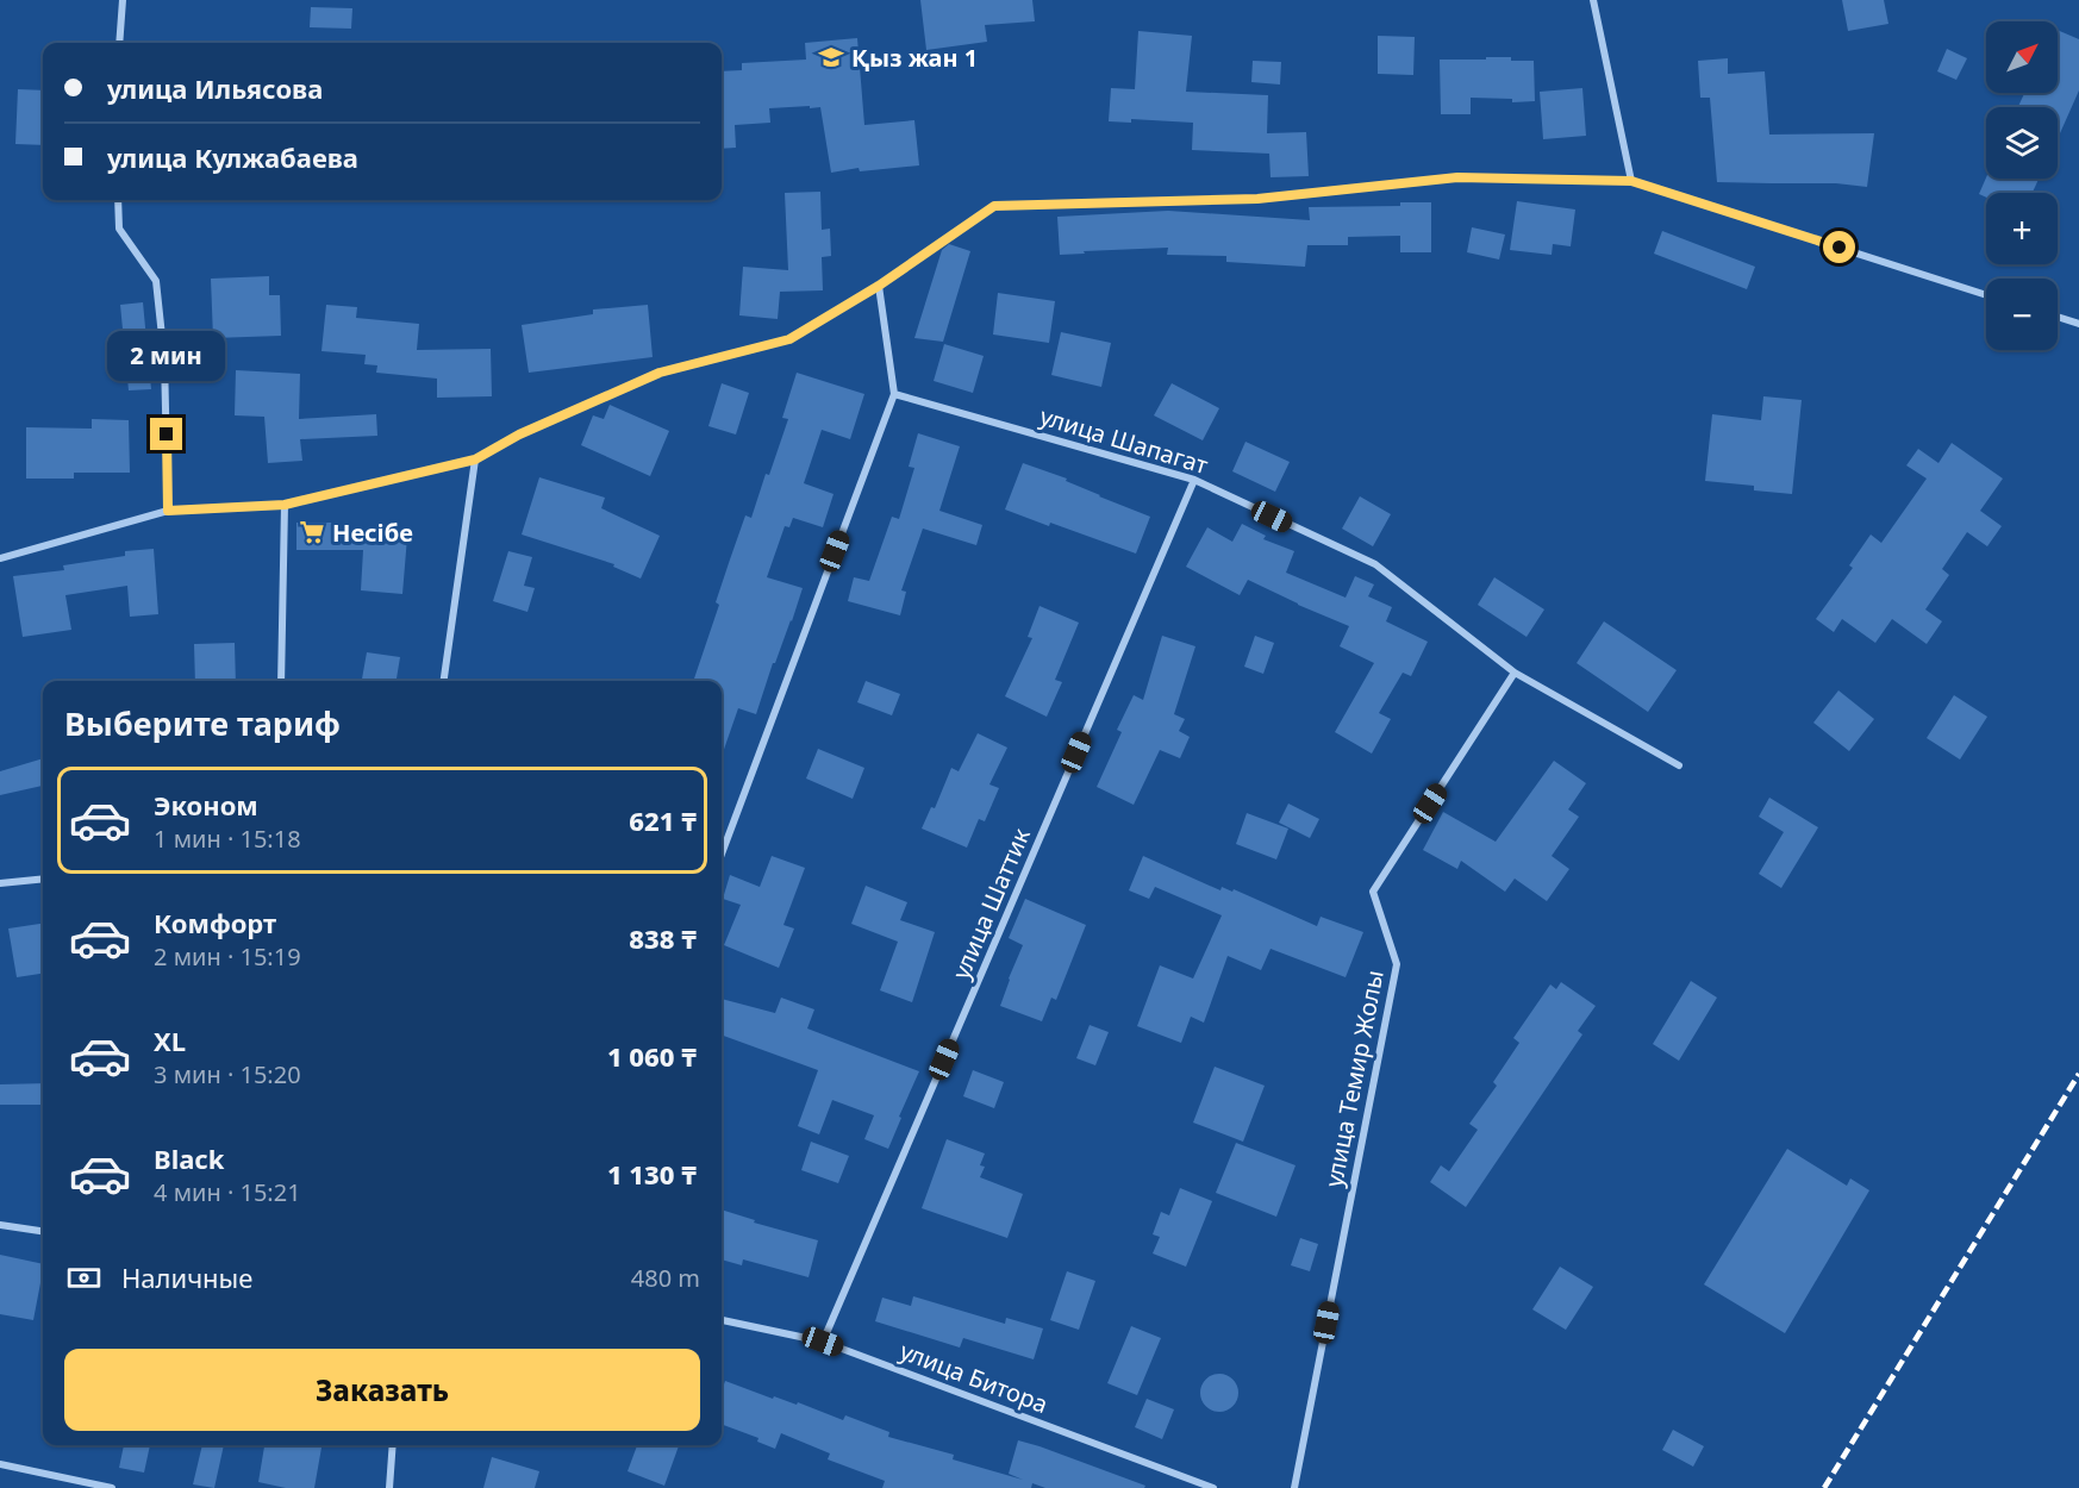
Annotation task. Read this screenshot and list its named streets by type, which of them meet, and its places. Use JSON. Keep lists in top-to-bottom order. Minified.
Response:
{"streets":{"street":["улица Шапагат","улица Шаттик","улица Темир Жолы","улица Битора"]},"crossings":[["улица Шапагат","улица Шаттик"],["улица Шапагат","улица Темир Жолы"],["улица Шаттик","улица Битора"]],"places":{"school or university":["Қыз жан 1"],"supermarket":["Несібе"]},"north":"top right","page":{"map_buttons":["+","−"],"banner":["улица Ильясова","улица Кулжабаева"],"bubble":"2 мин","heading":"Выберите тариф","list":[{"name":"Эконом","note":"1 мин · 15:18","value":"621 ₸"},{"name":"Комфорт","note":"2 мин · 15:19","value":"838 ₸"},{"name":"XL","note":"3 мин · 15:20","value":"1 060 ₸"},{"name":"Black","note":"4 мин · 15:21","value":"1 130 ₸"}],"pay":["Наличные","480 m"],"buttons":"Заказать"}}
